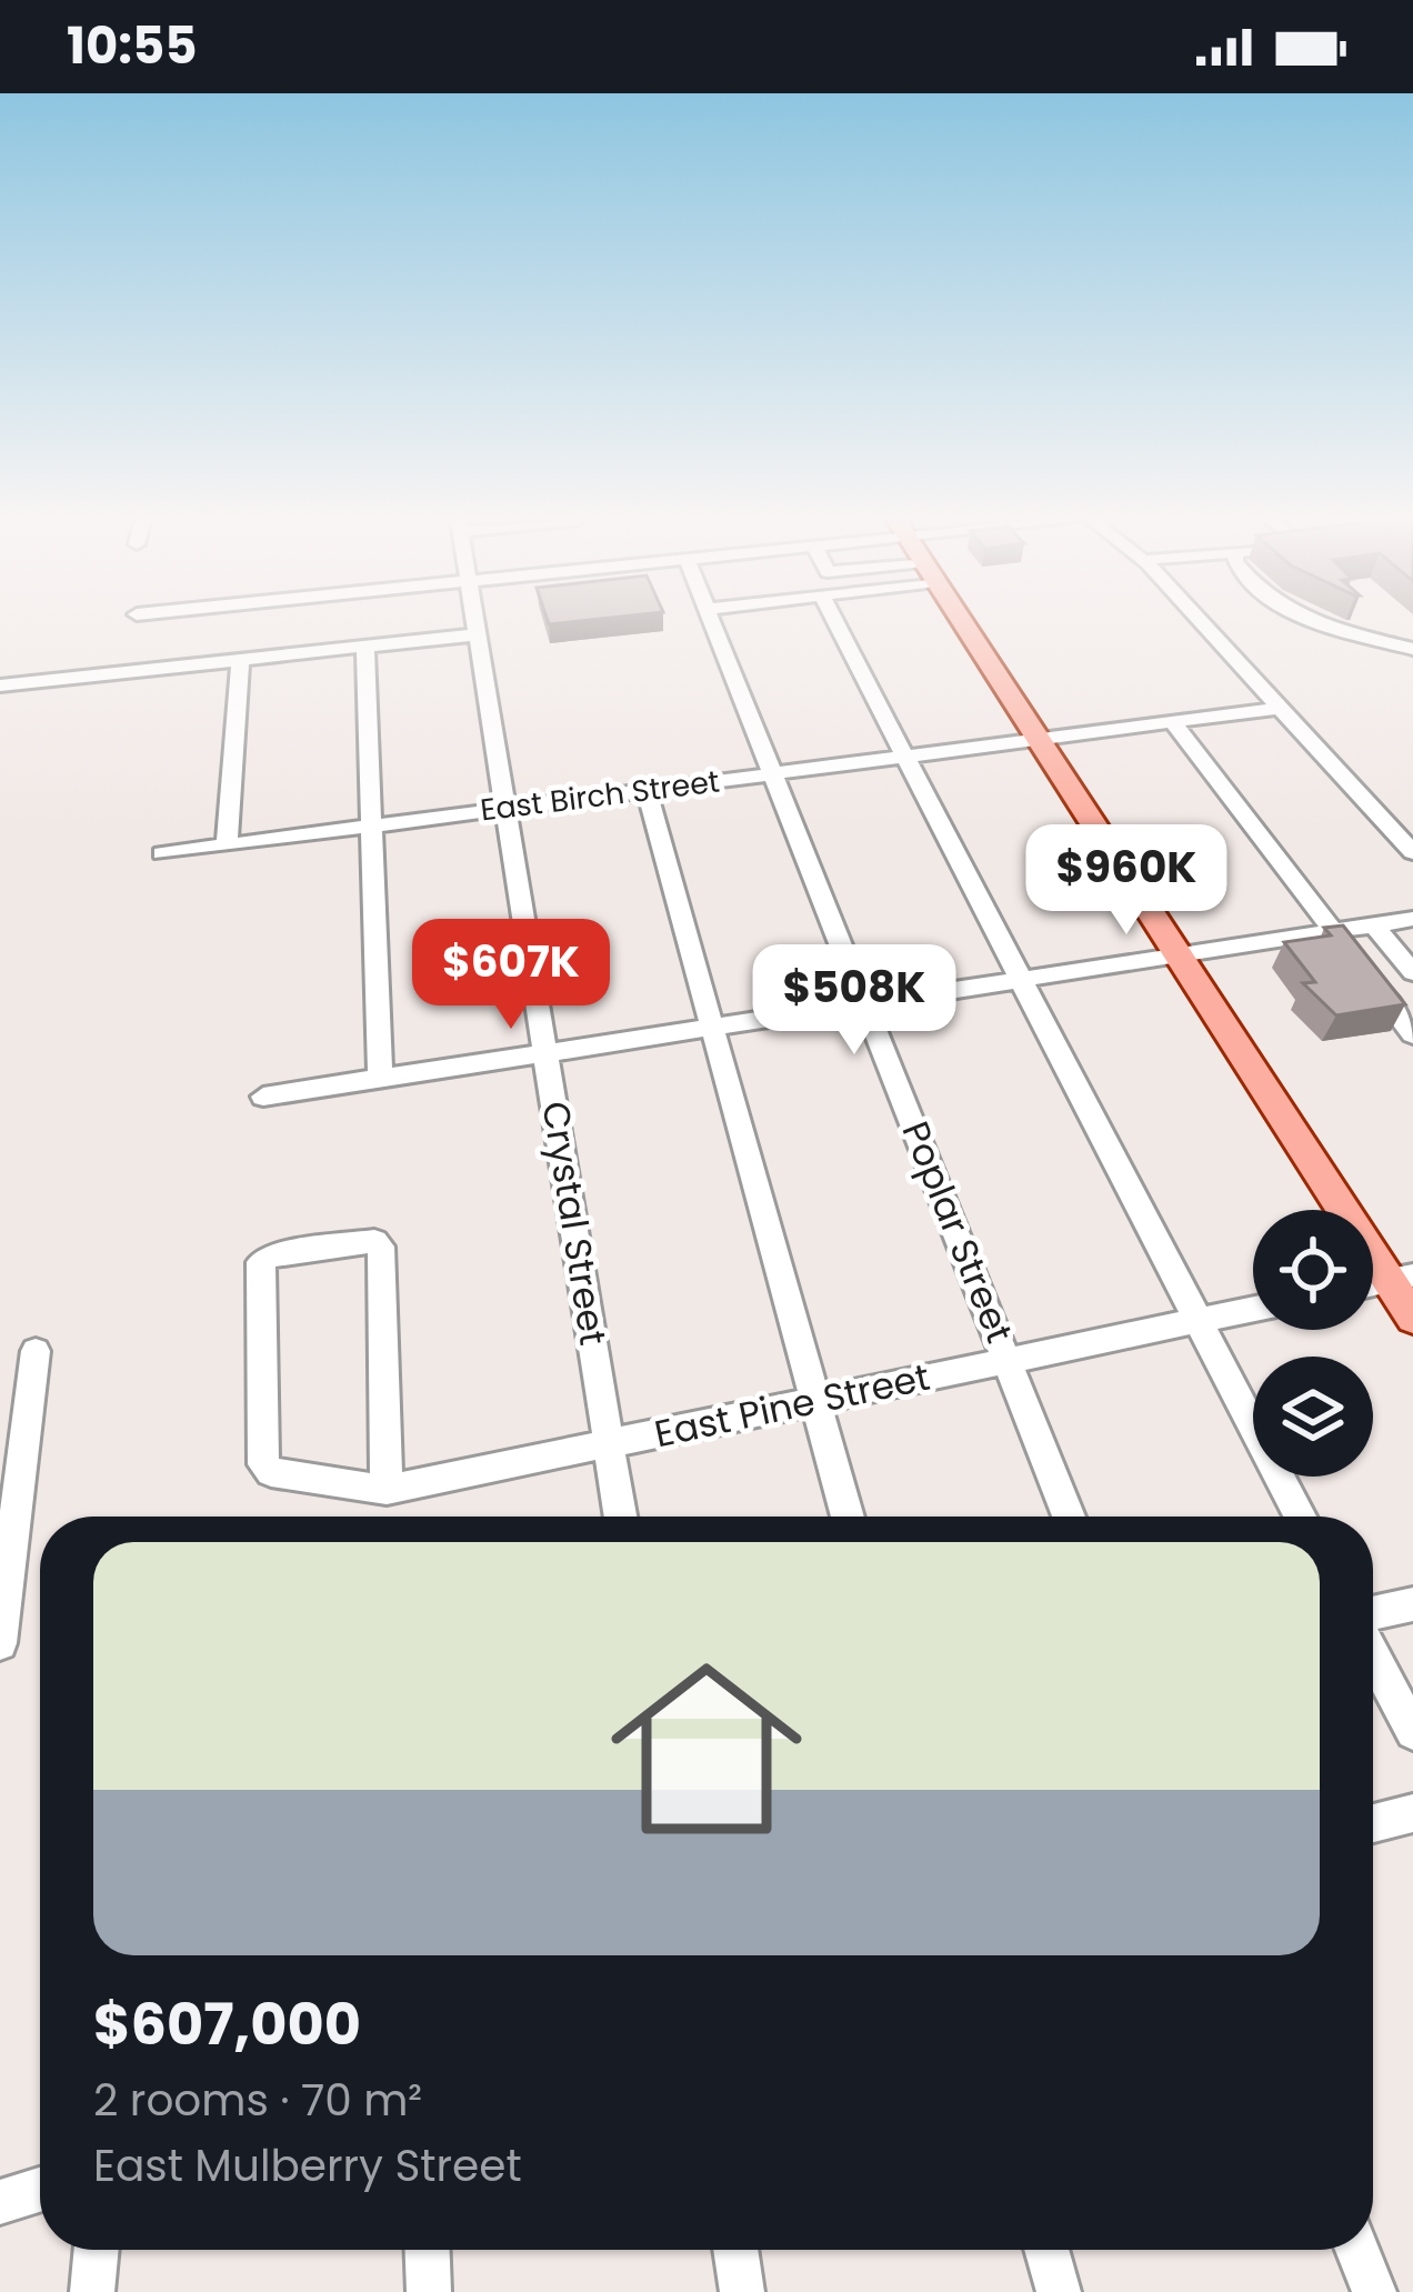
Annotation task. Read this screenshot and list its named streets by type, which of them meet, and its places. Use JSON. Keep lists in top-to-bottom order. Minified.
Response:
{"streets":{"street":["East Birch Street","Crystal Street","Poplar Street","East Pine Street"]},"crossings":[["East Birch Street","Crystal Street"],["East Birch Street","Poplar Street"],["Crystal Street","East Pine Street"],["Poplar Street","East Pine Street"]],"page":{"status":"10:55","price":["$960K","$607K","$508K"],"list":[{"name":"$607,000","note":"2 rooms · 70 m² · East Mulberry Street"}]}}
